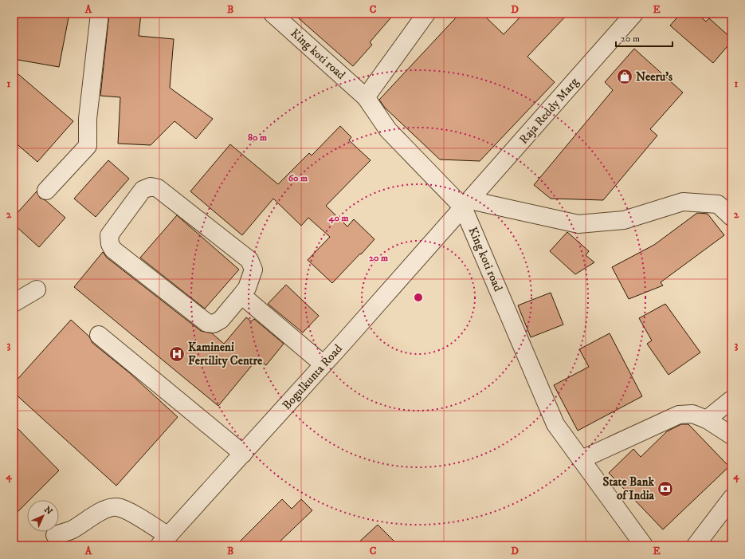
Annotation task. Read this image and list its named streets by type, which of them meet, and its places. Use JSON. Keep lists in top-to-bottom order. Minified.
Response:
{"streets":{"street":["King koti road","Raja Reddy Marg","Bogulkunta Road"]},"crossings":[["King koti road","Raja Reddy Marg"],["King koti road","Bogulkunta Road"],["Raja Reddy Marg","Bogulkunta Road"]],"places":{"shop":["Neeru's"],"hospital":["Kamineni Fertility Centre"],"bank":["State Bank of India"]},"scale_bar":"20 m","north":"top right","grid":{"columns":["A","B","C","D","E"],"rows":["1","2","3","4"]},"rings":["80 m","60 m","40 m","20 m"]}
